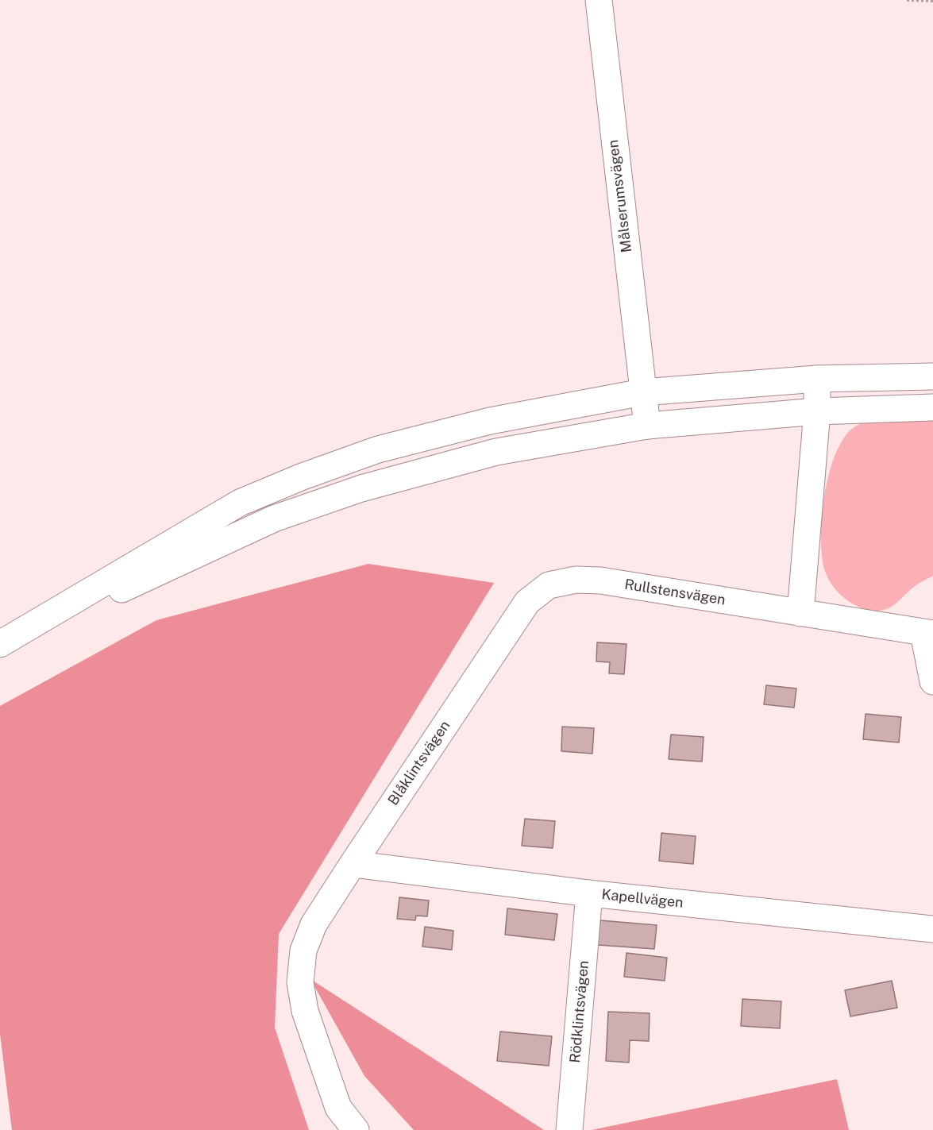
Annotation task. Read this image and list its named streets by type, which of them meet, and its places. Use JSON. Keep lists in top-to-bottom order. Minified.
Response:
{"streets":{"street":["Målserumsvägen","Rullstensvägen","Blåklintsvägen","Kapellvägen","Rödklintsvägen"]},"crossings":[["Rullstensvägen","Blåklintsvägen"],["Blåklintsvägen","Kapellvägen"],["Kapellvägen","Rödklintsvägen"]]}
